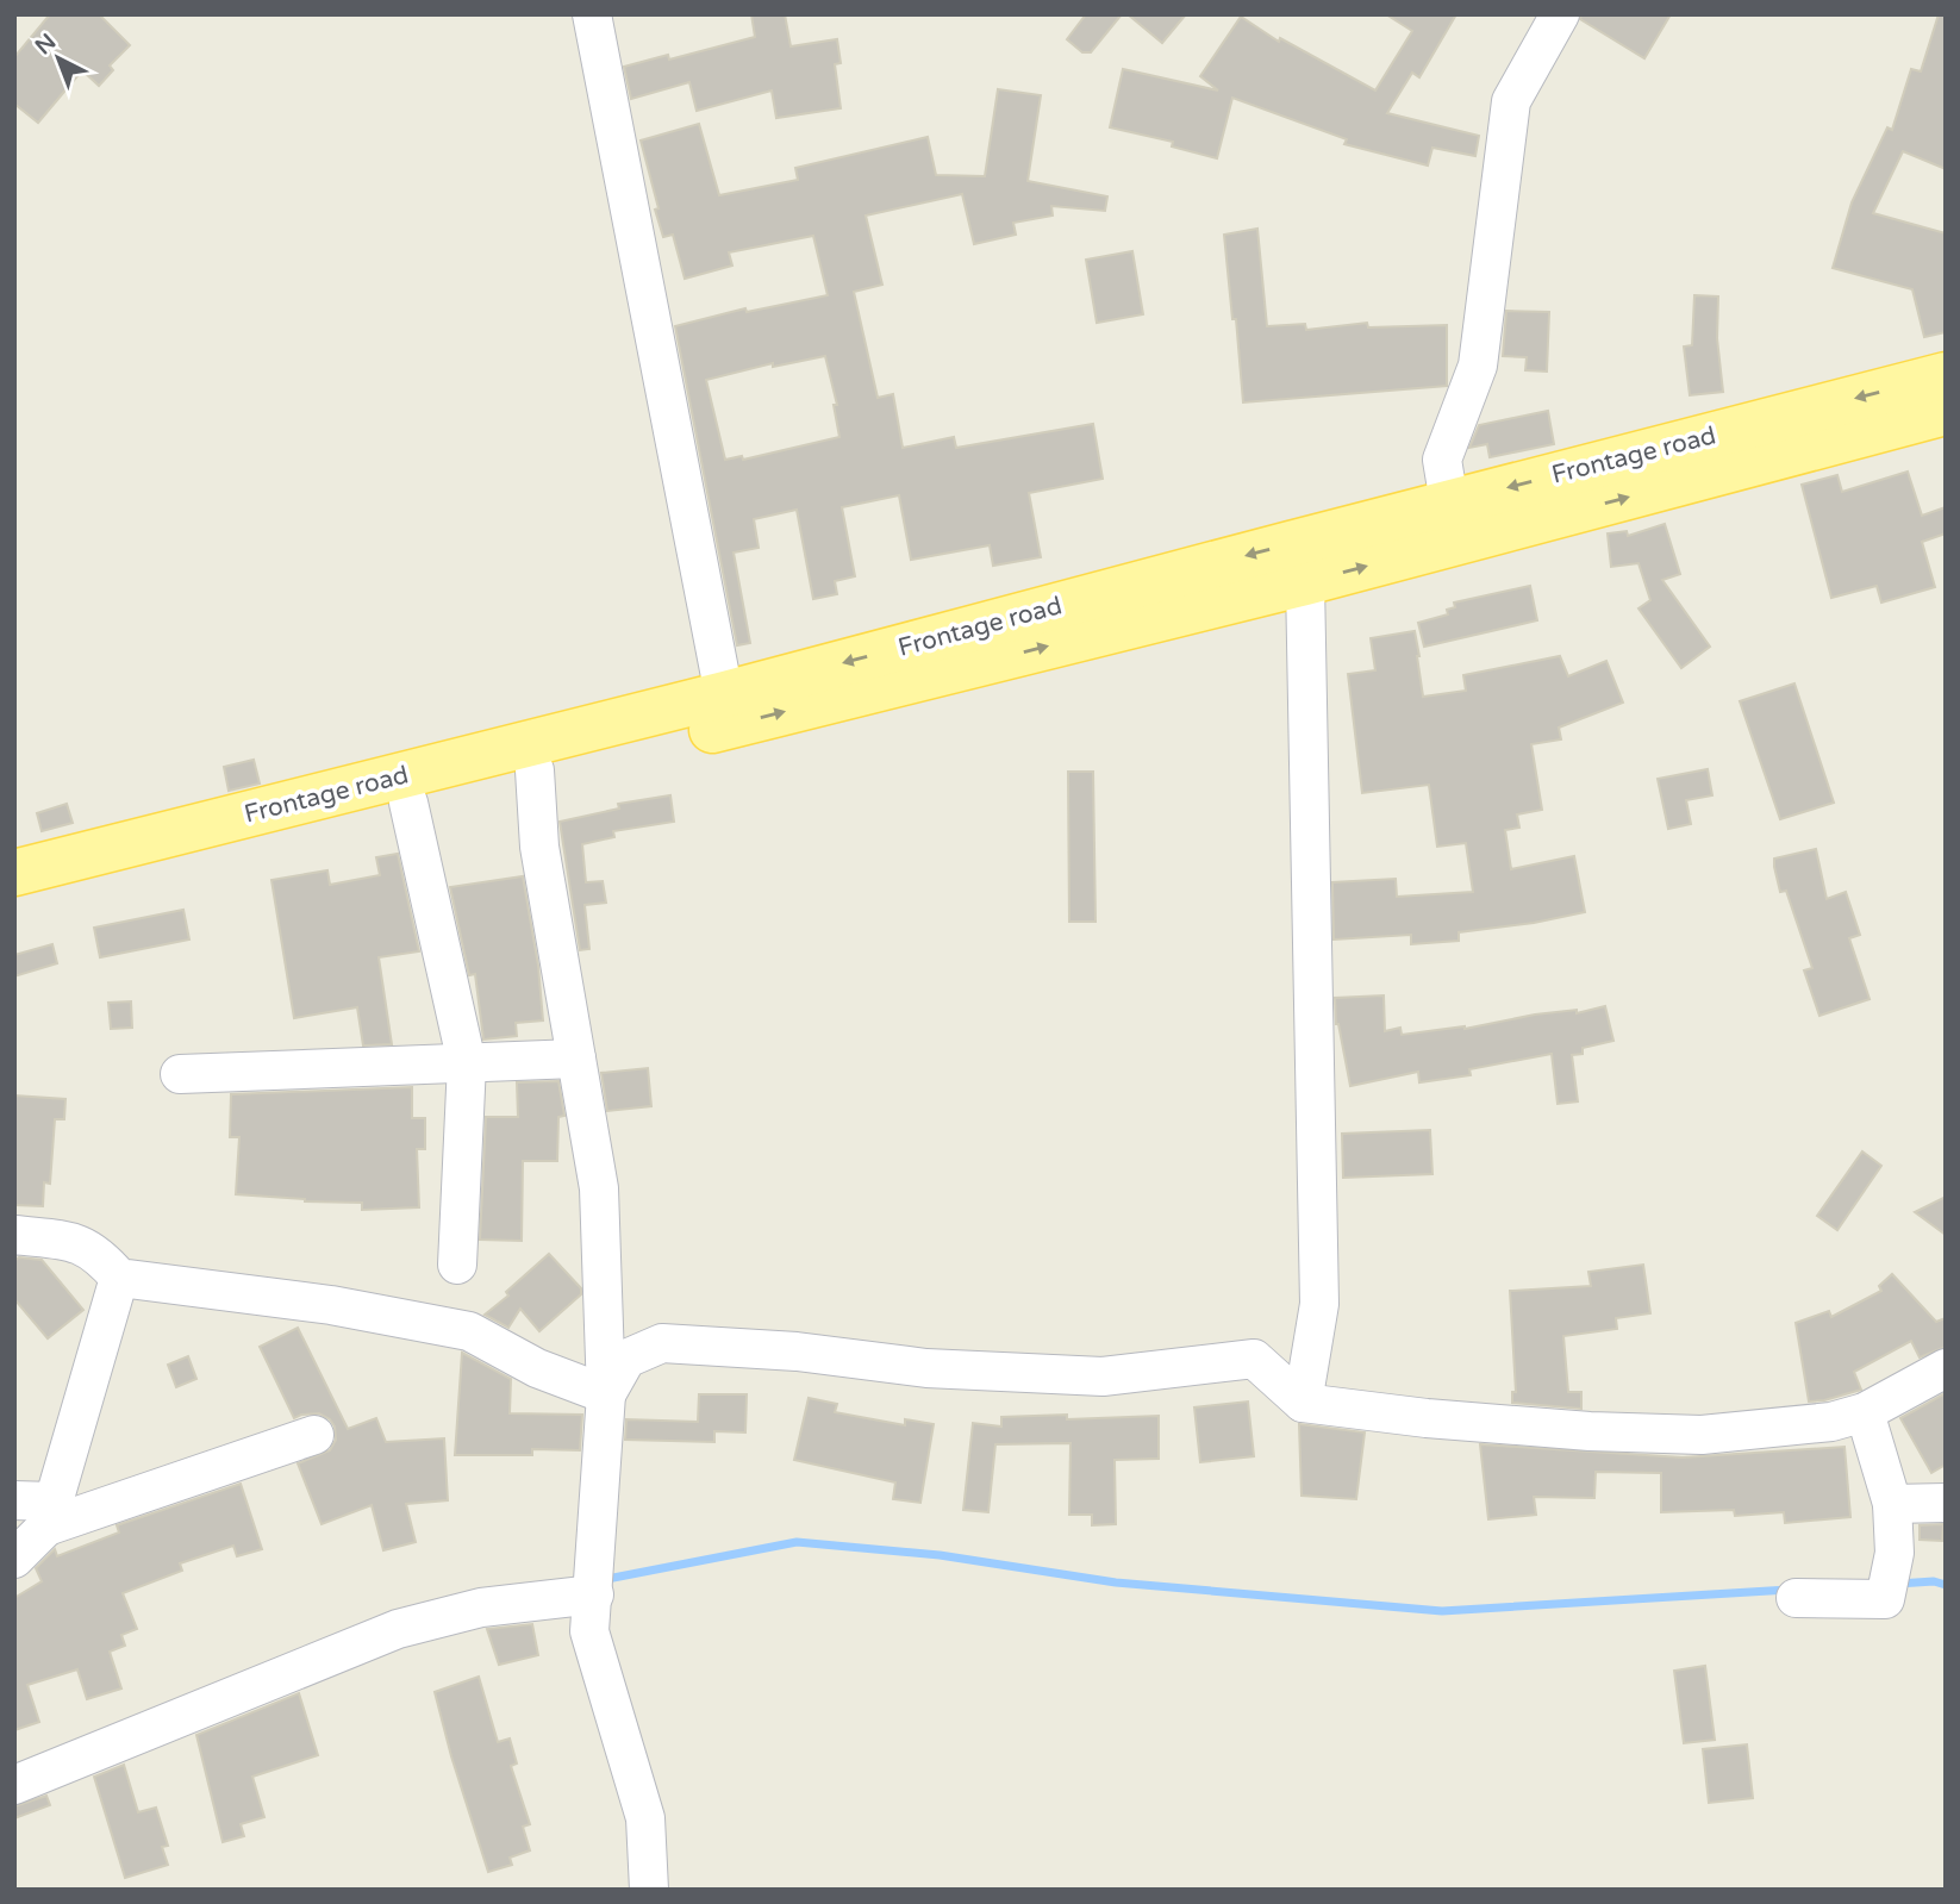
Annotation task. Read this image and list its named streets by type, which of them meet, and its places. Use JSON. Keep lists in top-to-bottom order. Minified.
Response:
{"streets":{"main road":["Frontage road"]},"north":"top left"}
